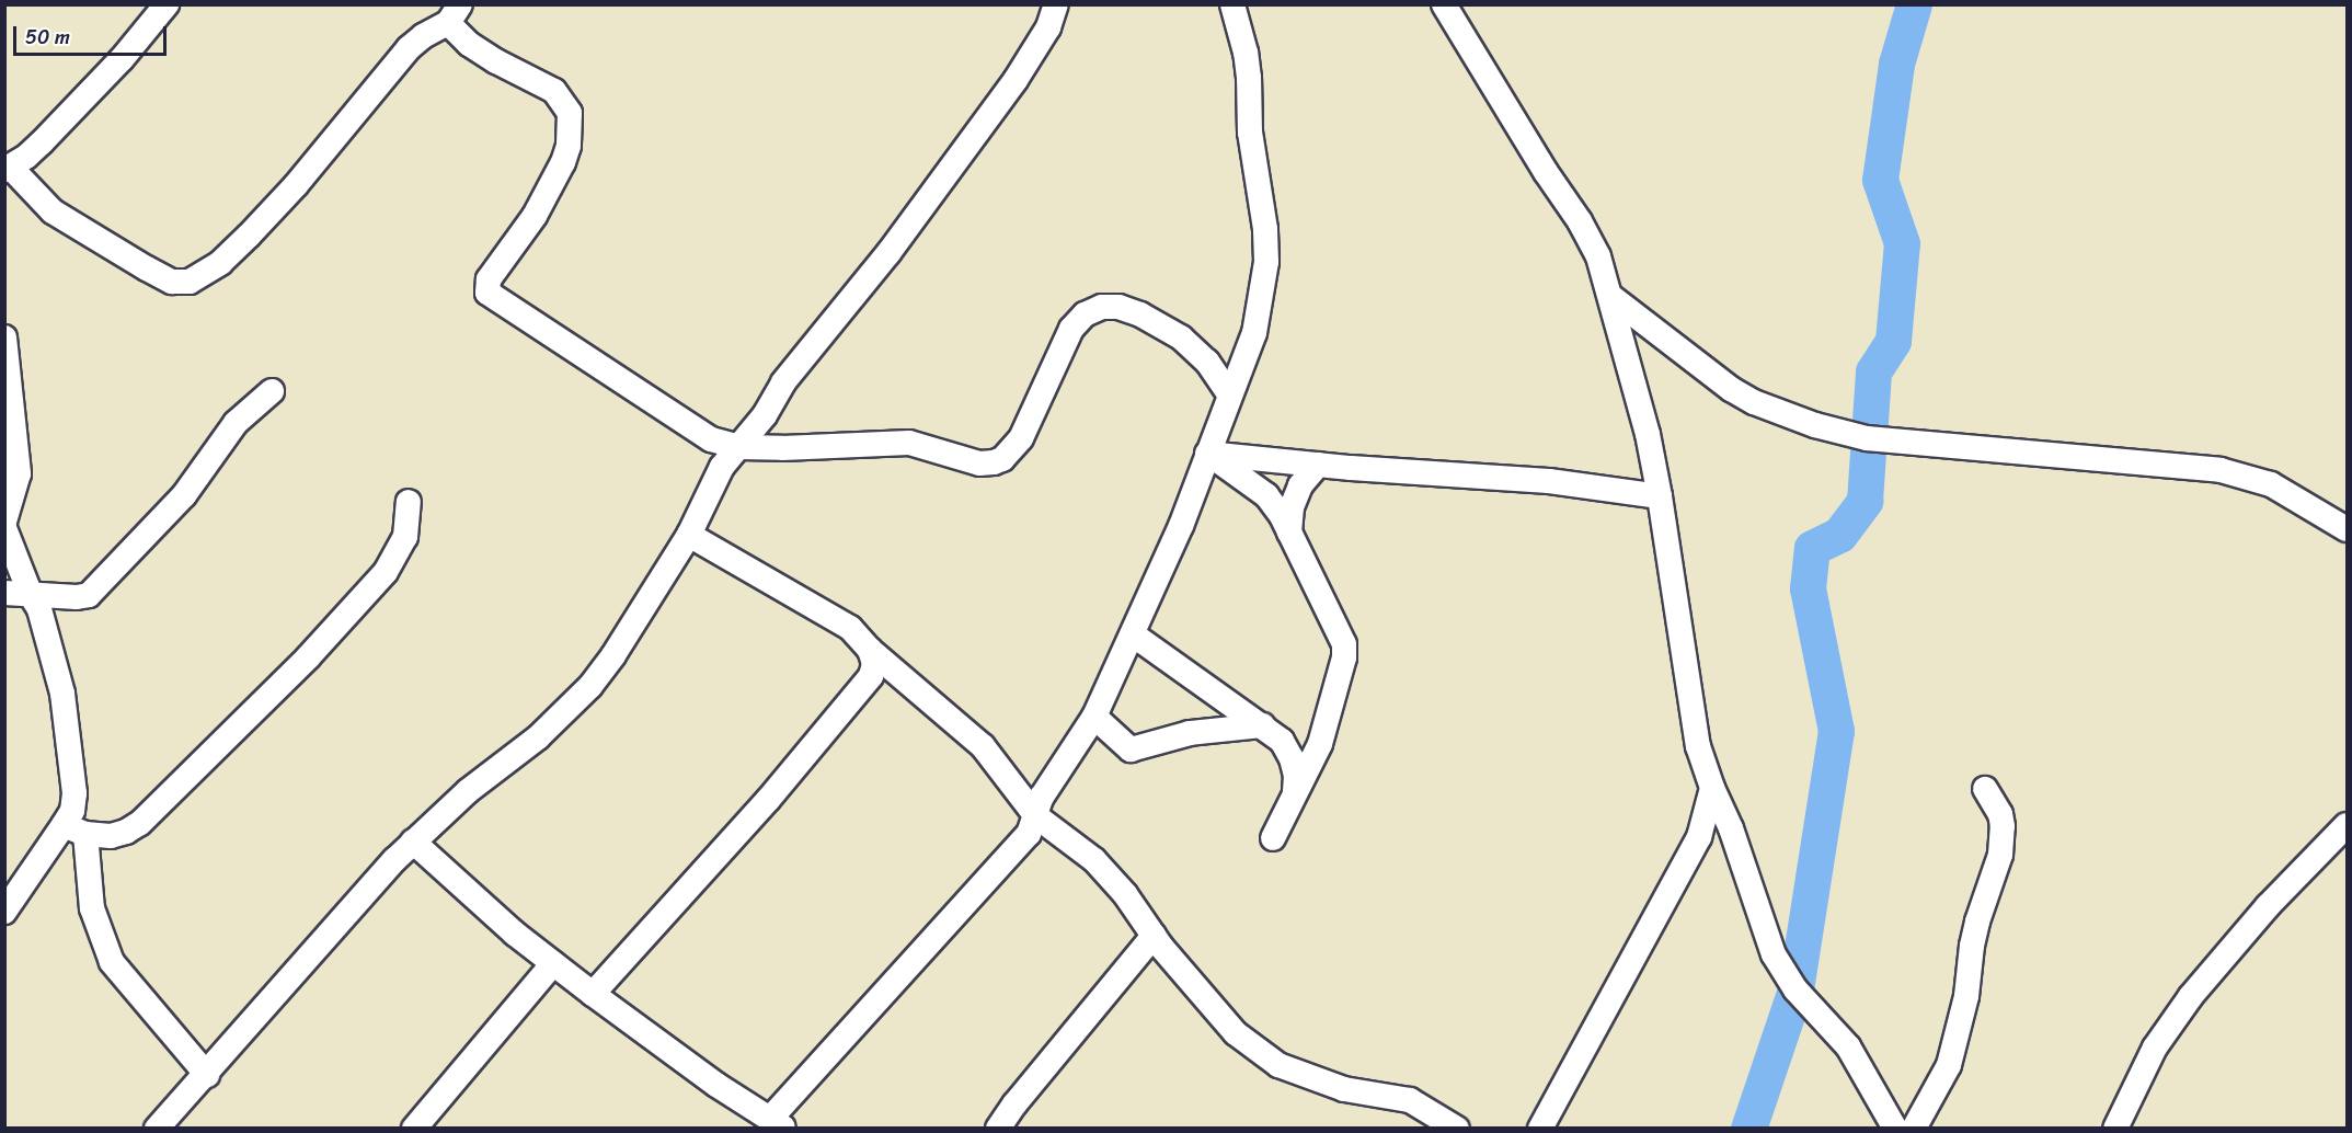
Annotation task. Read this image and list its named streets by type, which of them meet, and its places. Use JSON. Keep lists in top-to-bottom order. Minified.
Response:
{"scale_bar":"50 m"}
